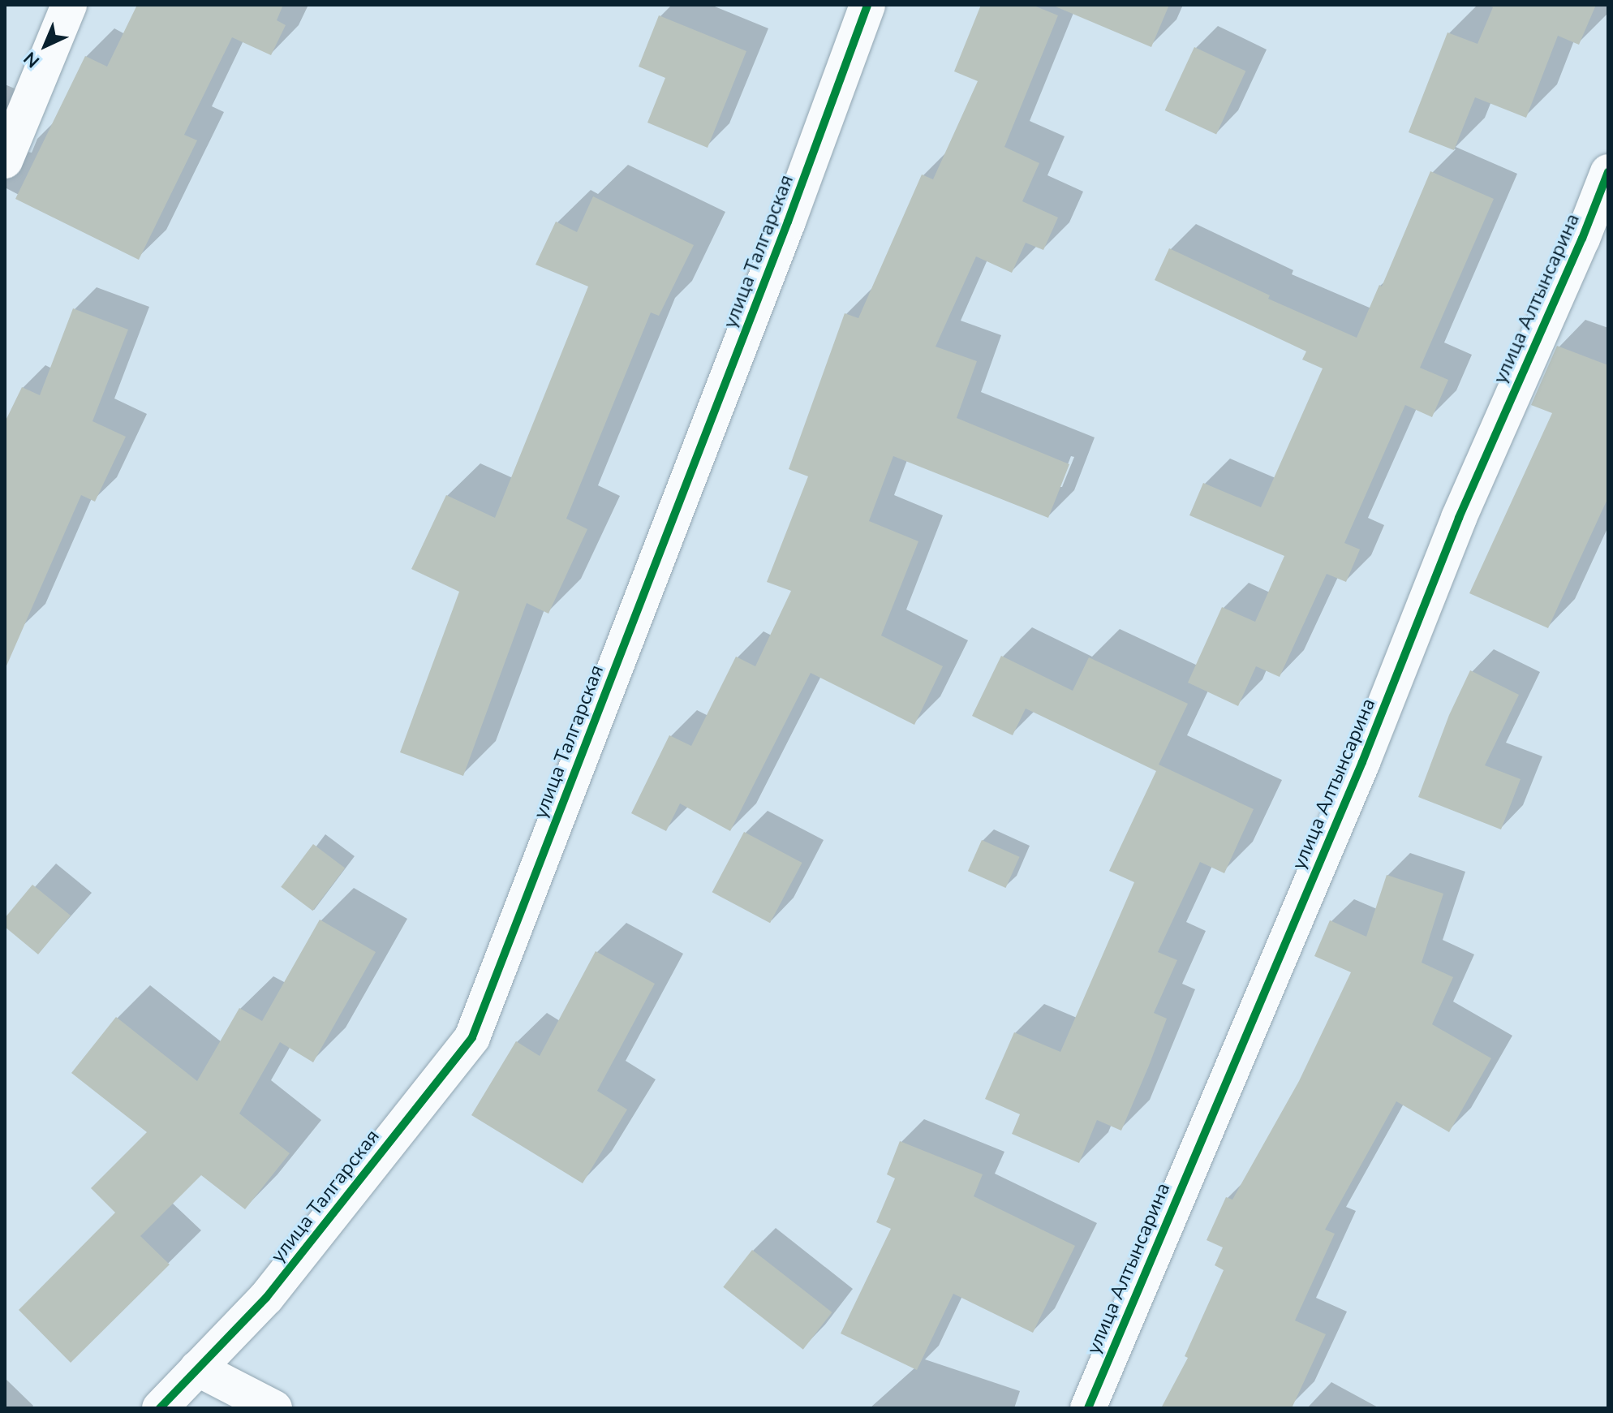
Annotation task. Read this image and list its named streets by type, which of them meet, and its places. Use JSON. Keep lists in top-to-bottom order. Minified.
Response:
{"streets":{"street":["улица Талгарская","улица Алтынсарина"]},"north":"bottom left"}
